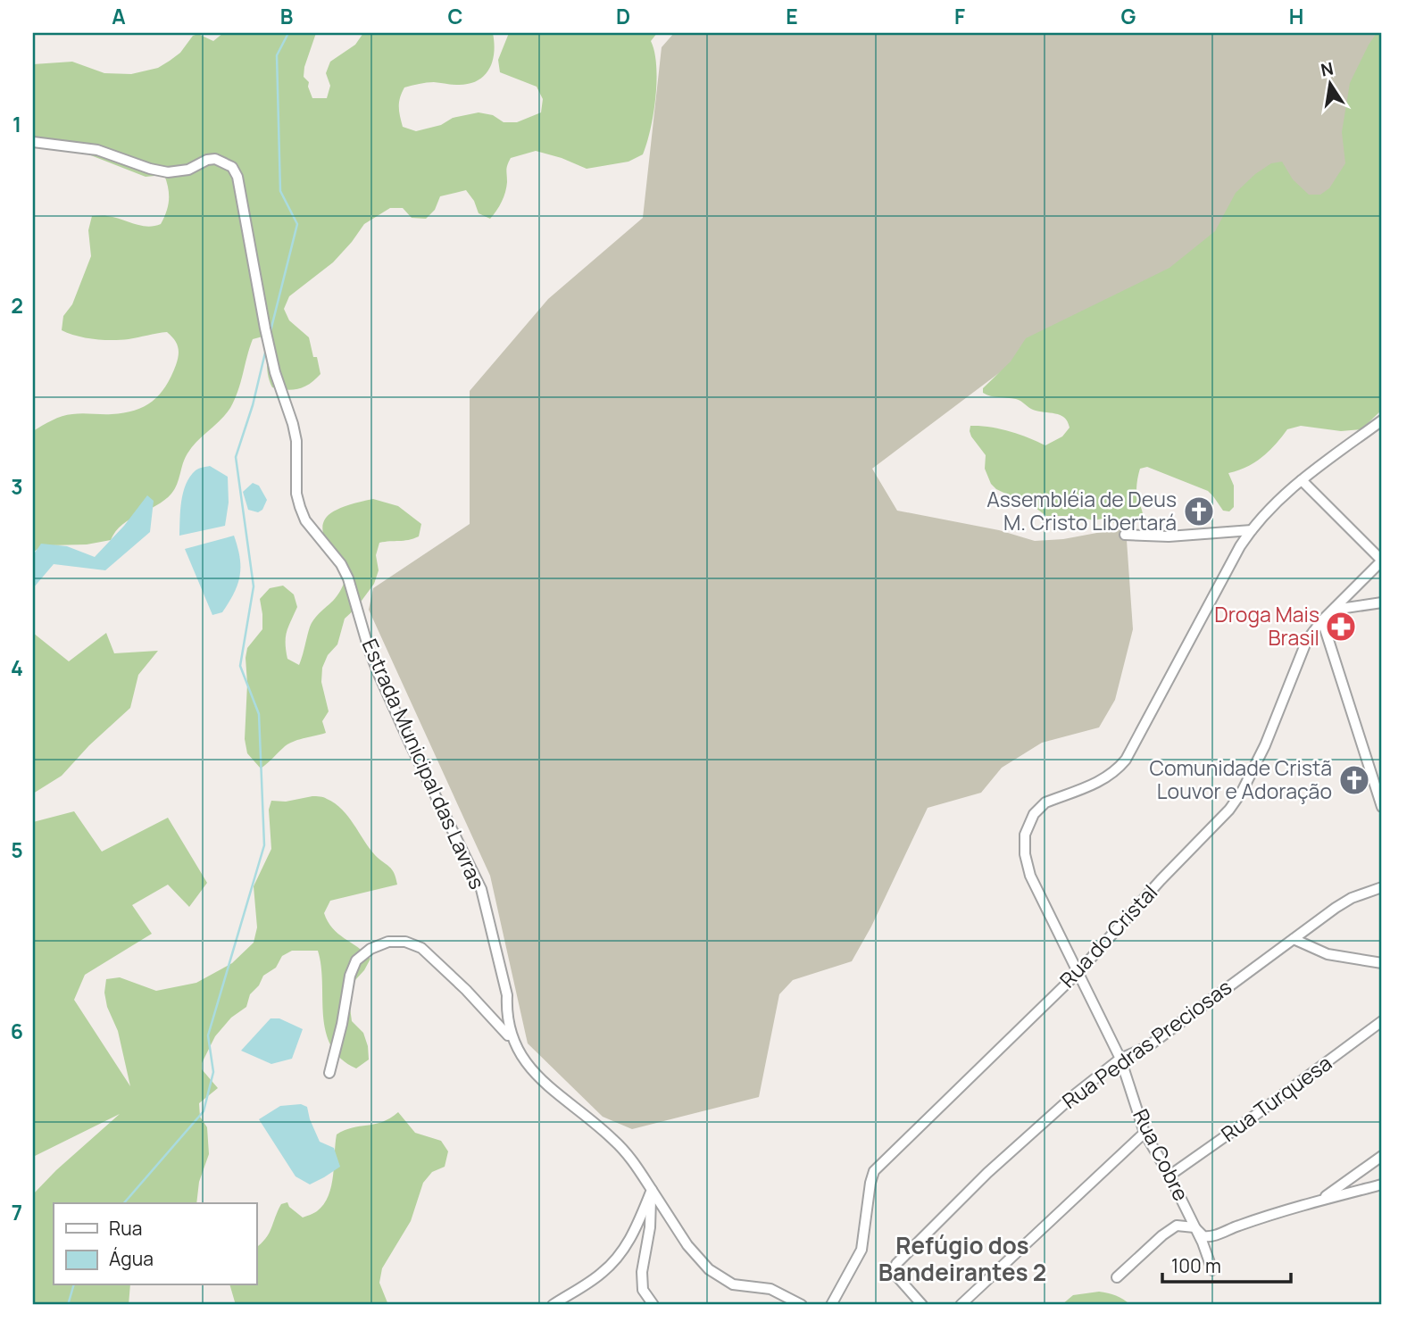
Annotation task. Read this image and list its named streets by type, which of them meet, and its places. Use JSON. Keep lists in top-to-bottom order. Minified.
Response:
{"streets":{"street":["Estrada Municipal das Lavras","Rua do Cristal","Rua Pedras Preciosas","Rua Turquesa","Rua Cobre"]},"crossings":[["Rua do Cristal","Rua Cobre"],["Rua Pedras Preciosas","Rua Cobre"],["Rua Turquesa","Rua Cobre"]],"districts":["Refúgio dos Bandeirantes 2"],"places":{"church":["Assembléia de Deus M. Cristo Libertará","Comunidade Cristã Louvor e Adoração"],"pharmacy":["Droga Mais Brasil"]},"legend":["Rua","Água"],"scale_bar":"100 m","north":"top","grid":{"columns":["A","B","C","D","E","F","G","H"],"rows":["1","2","3","4","5","6","7"]}}
